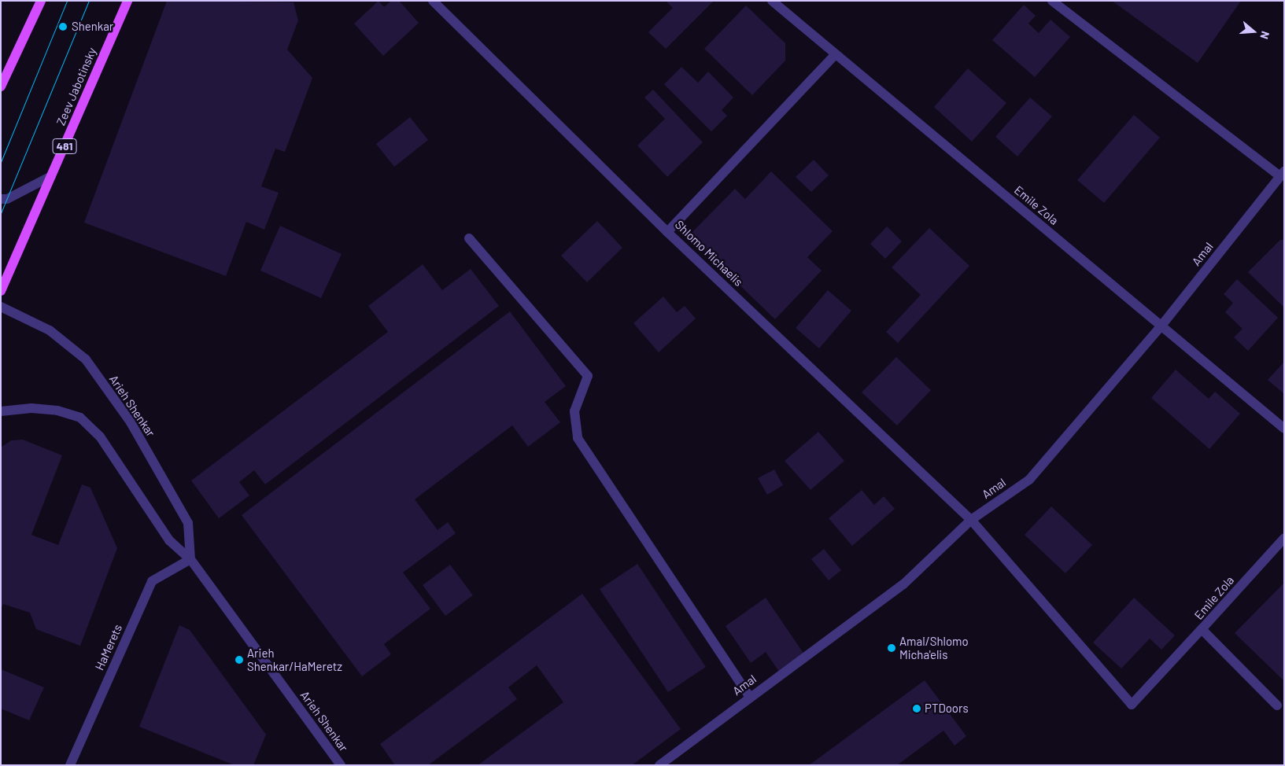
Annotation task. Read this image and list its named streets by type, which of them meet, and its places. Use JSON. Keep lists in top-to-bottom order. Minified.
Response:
{"streets":{"main road":["Zeev Jabotinsky","481"],"street":["Emile Zola","Shlomo Michaelis","Amal","Arieh Shenkar","HaMerets"]},"crossings":[["Emile Zola","Shlomo Michaelis"],["Emile Zola","Amal"],["Shlomo Michaelis","Amal"],["Arieh Shenkar","HaMerets"]],"places":["Shenkar","Amal/Shlomo Micha'elis","Arieh Shenkar/HaMeretz","PTDoors"],"north":"right"}
